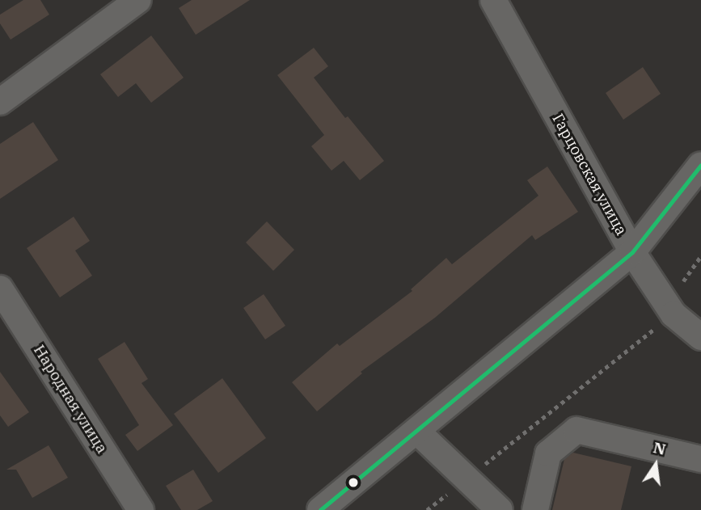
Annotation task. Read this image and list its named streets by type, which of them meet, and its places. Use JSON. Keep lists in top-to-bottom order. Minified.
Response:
{"streets":{"street":["Гарцовская улица","Народная улица"]},"north":"top"}
